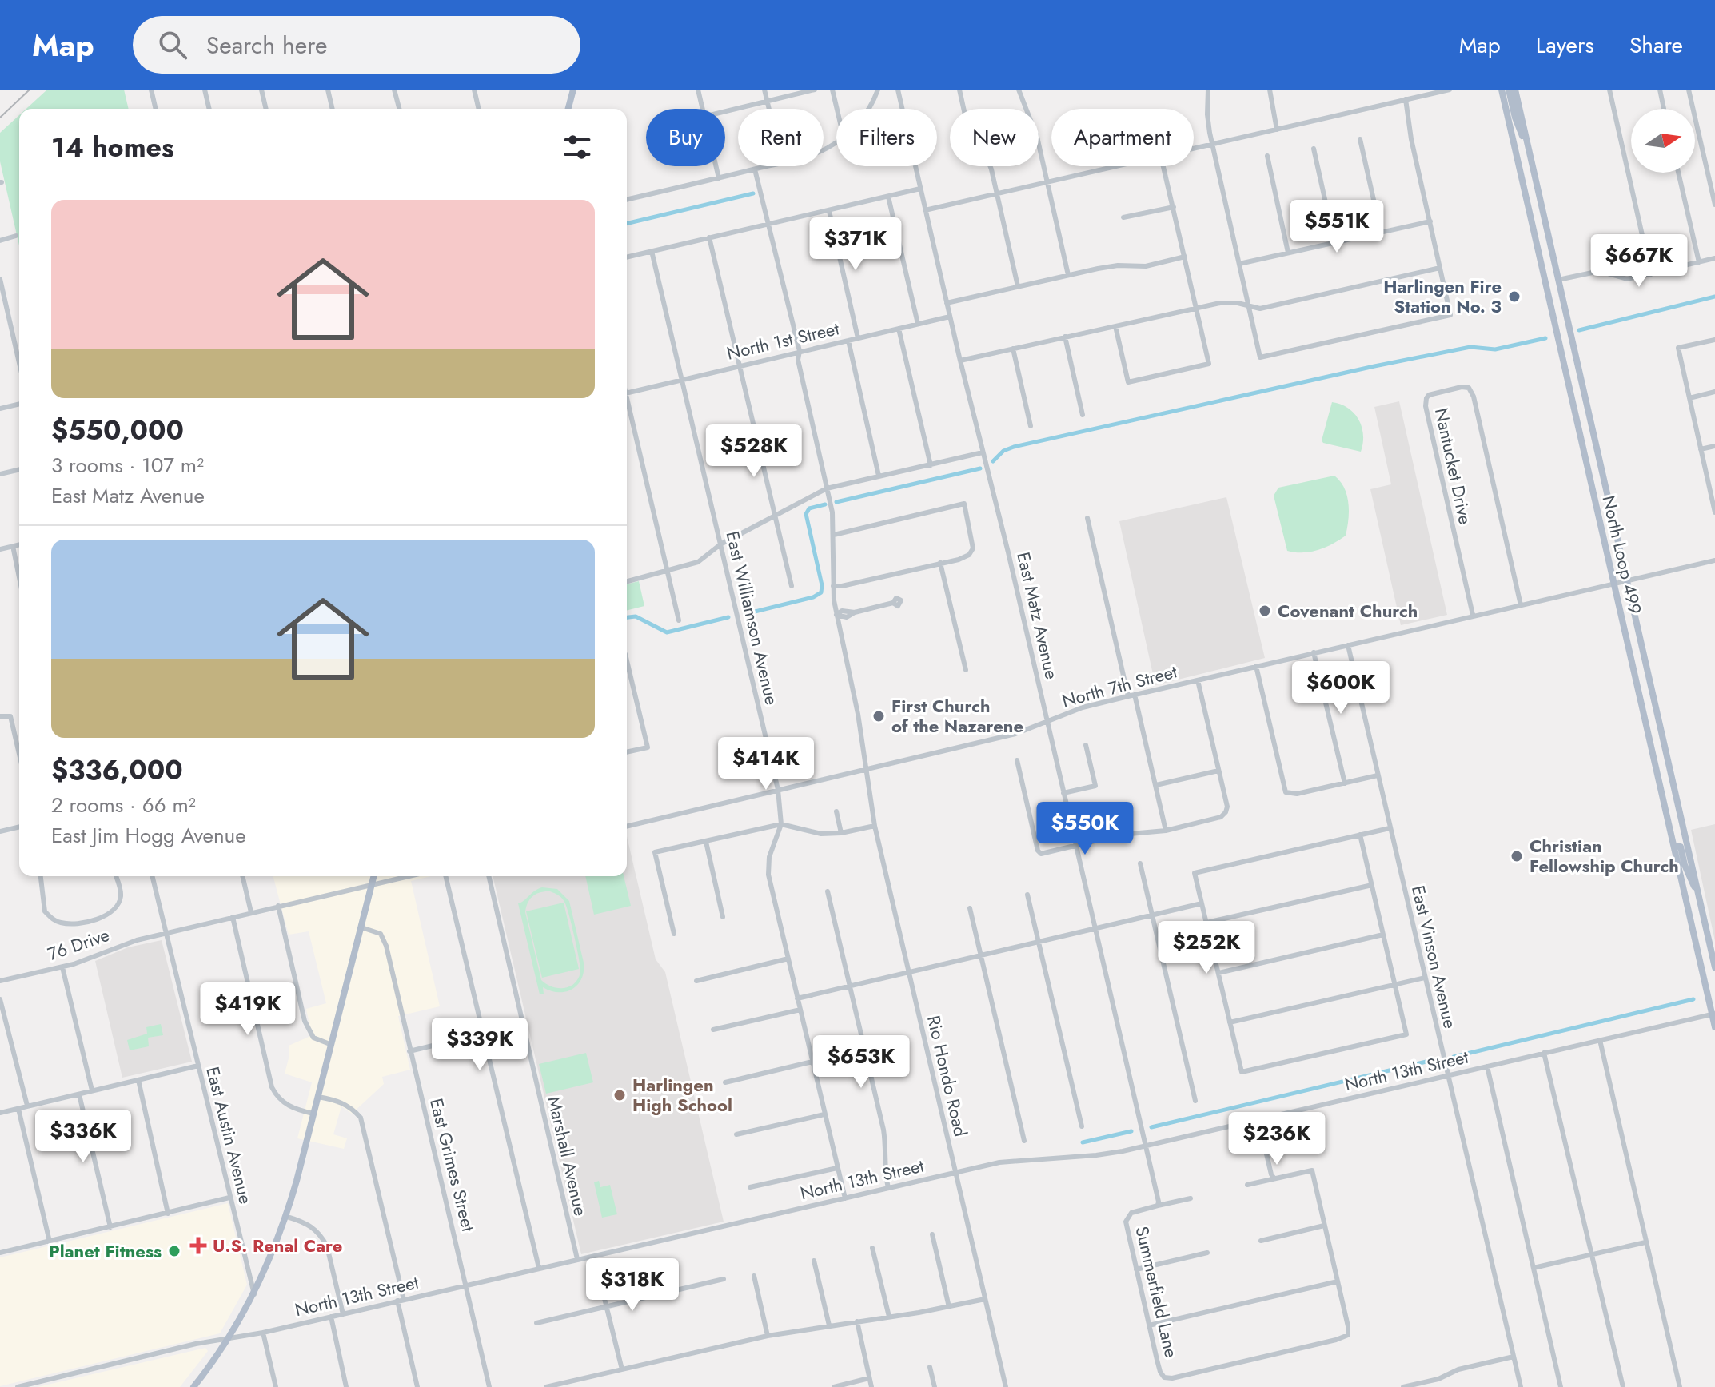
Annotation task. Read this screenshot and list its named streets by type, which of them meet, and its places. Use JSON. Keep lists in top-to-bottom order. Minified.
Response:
{"streets":{"main road":["North Loop 499"],"street":["North 1st Street","Nantucket Drive","East Matz Avenue","East Williamson Avenue","North 7th Street","76 Drive","East Vinson Avenue","North 13th Street","Rio Hondo Road","East Austin Avenue","Marshall Avenue","East Grimes Street","Summerfield Lane"]},"crossings":[["North 1st Street","East Matz Avenue"],["North 1st Street","East Williamson Avenue"],["North 1st Street","Rio Hondo Road"],["Nantucket Drive","North 7th Street"],["North Loop 499","North 7th Street"],["North Loop 499","North 13th Street"],["East Matz Avenue","North 7th Street"],["East Matz Avenue","North 13th Street"],["East Matz Avenue","Summerfield Lane"],["East Williamson Avenue","North 7th Street"],["East Williamson Avenue","North 13th Street"],["North 7th Street","East Vinson Avenue"],["North 7th Street","Rio Hondo Road"],["76 Drive","East Austin Avenue"],["East Vinson Avenue","North 13th Street"],["North 13th Street","Rio Hondo Road"],["North 13th Street","Marshall Avenue"],["North 13th Street","East Grimes Street"],["North 13th Street","Summerfield Lane"]],"places":{"other":["Harlingen Fire Station No. 3","Covenant Church","First Church of the Nazarene","Christian Fellowship Church","Harlingen High School","Planet Fitness"],"health":["U.S. Renal Care"]},"north":"right","page":{"header":"Map","search":"Search here","nav":["Map","Layers","Share"],"chip":["Buy","Rent","Filters","New","Apartment"],"heading":"14 homes","list":[{"name":"$550,000","note":"3 rooms · 107 m² · East Matz Avenue"},{"name":"$336,000","note":"2 rooms · 66 m² · East Jim Hogg Avenue"}],"price":["$551K","$371K","$667K","$528K","$600K","$414K","$550K","$252K","$419K","$339K","$653K","$336K","$236K","$318K"]}}
